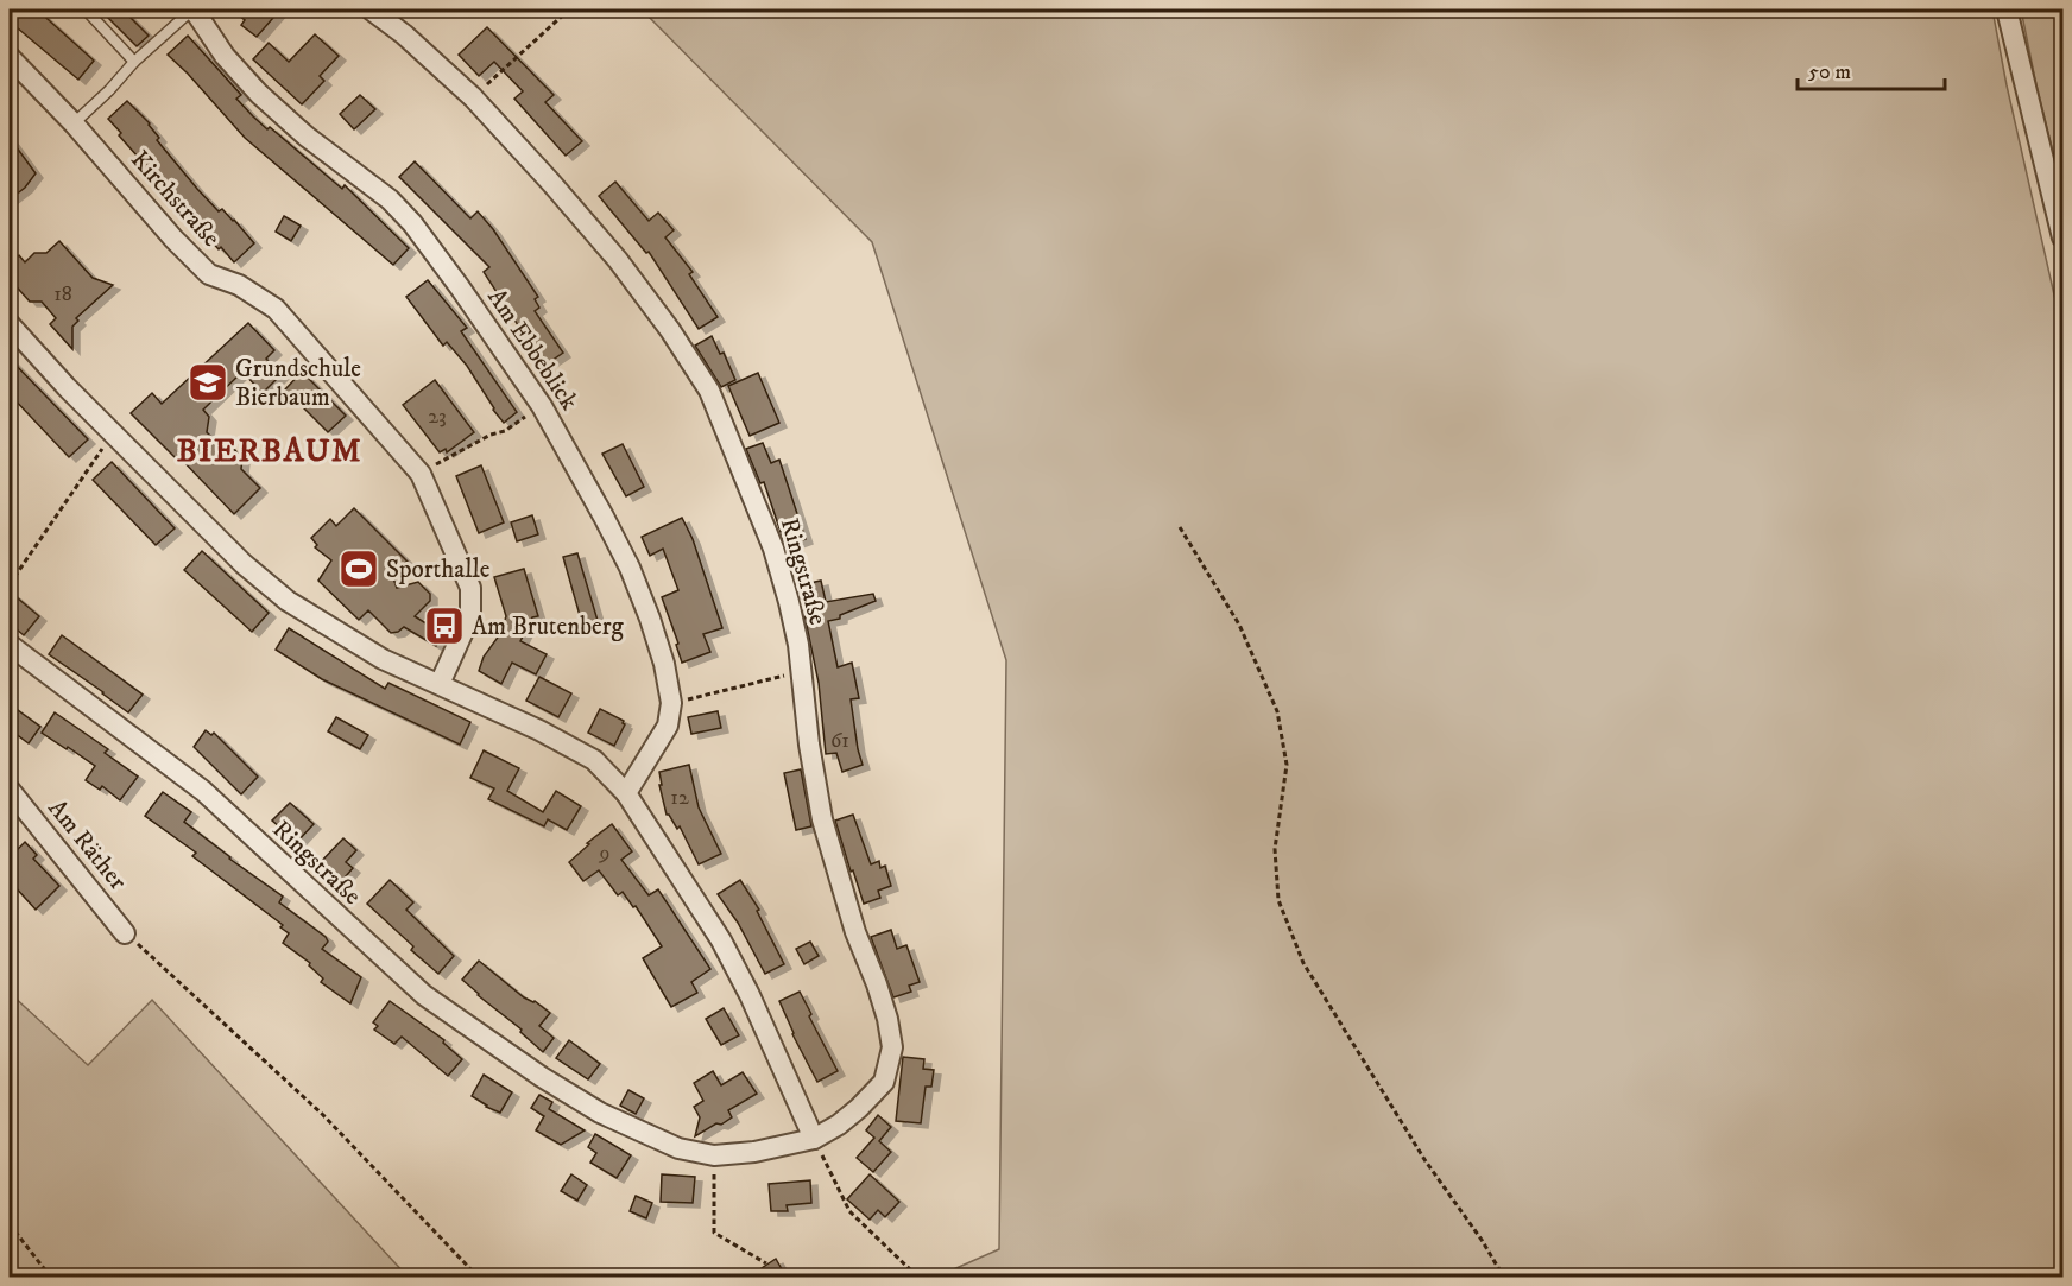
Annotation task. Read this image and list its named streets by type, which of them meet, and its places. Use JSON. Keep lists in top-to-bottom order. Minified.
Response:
{"streets":{"street":["Kirchstraße","Am Ebbeblick","Ringstraße","Am Räther"]},"districts":["BIERBAUM"],"places":{"school or university":["Grundschule Bierbaum"],"sports":["Sporthalle"],"bus stop":["Am Brutenberg"]},"house_numbers":["18","23","61","12","9"],"scale_bar":"50 m"}
